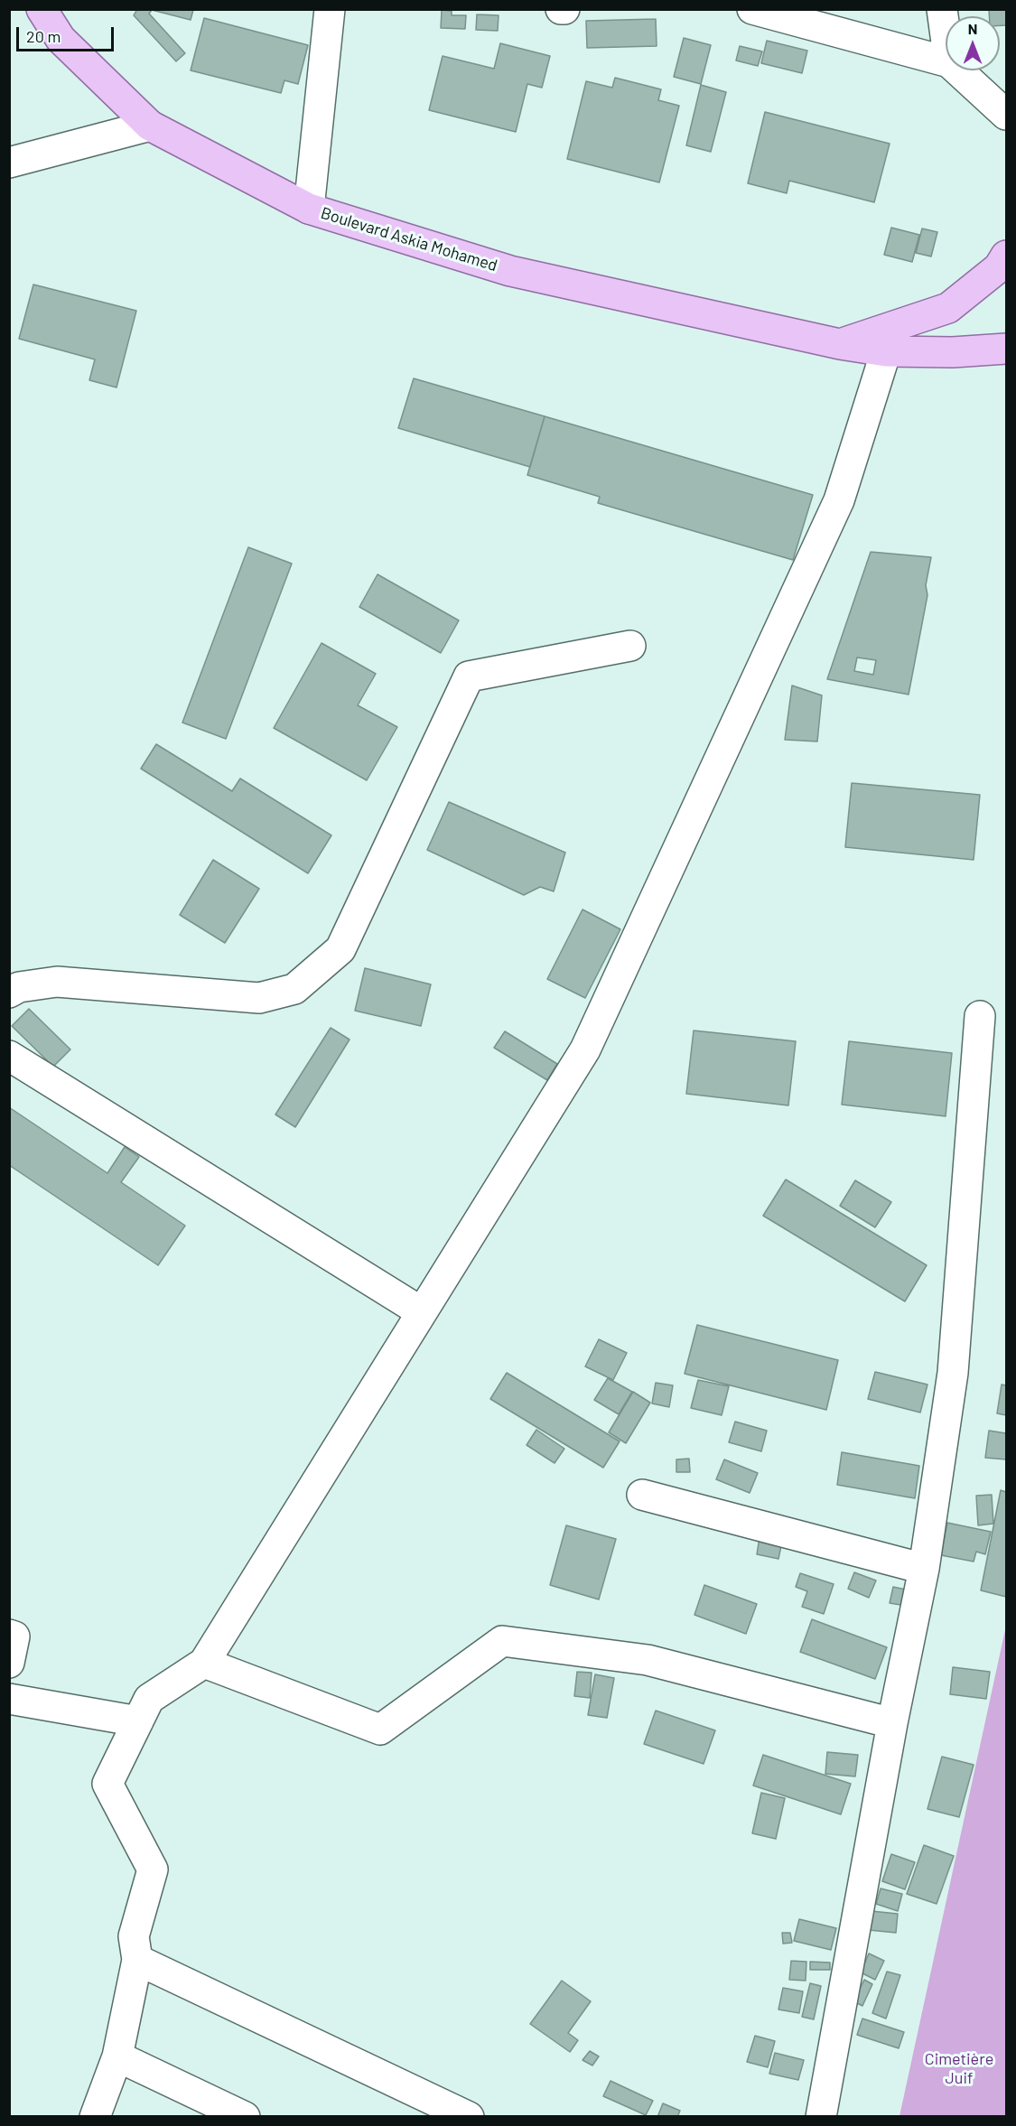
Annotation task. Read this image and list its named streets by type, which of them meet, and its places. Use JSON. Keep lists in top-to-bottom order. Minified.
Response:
{"streets":{"main road":["Boulevard Askia Mohamed"]},"parks":["Cimetière Juif"],"scale_bar":"20 m","north":"top"}
